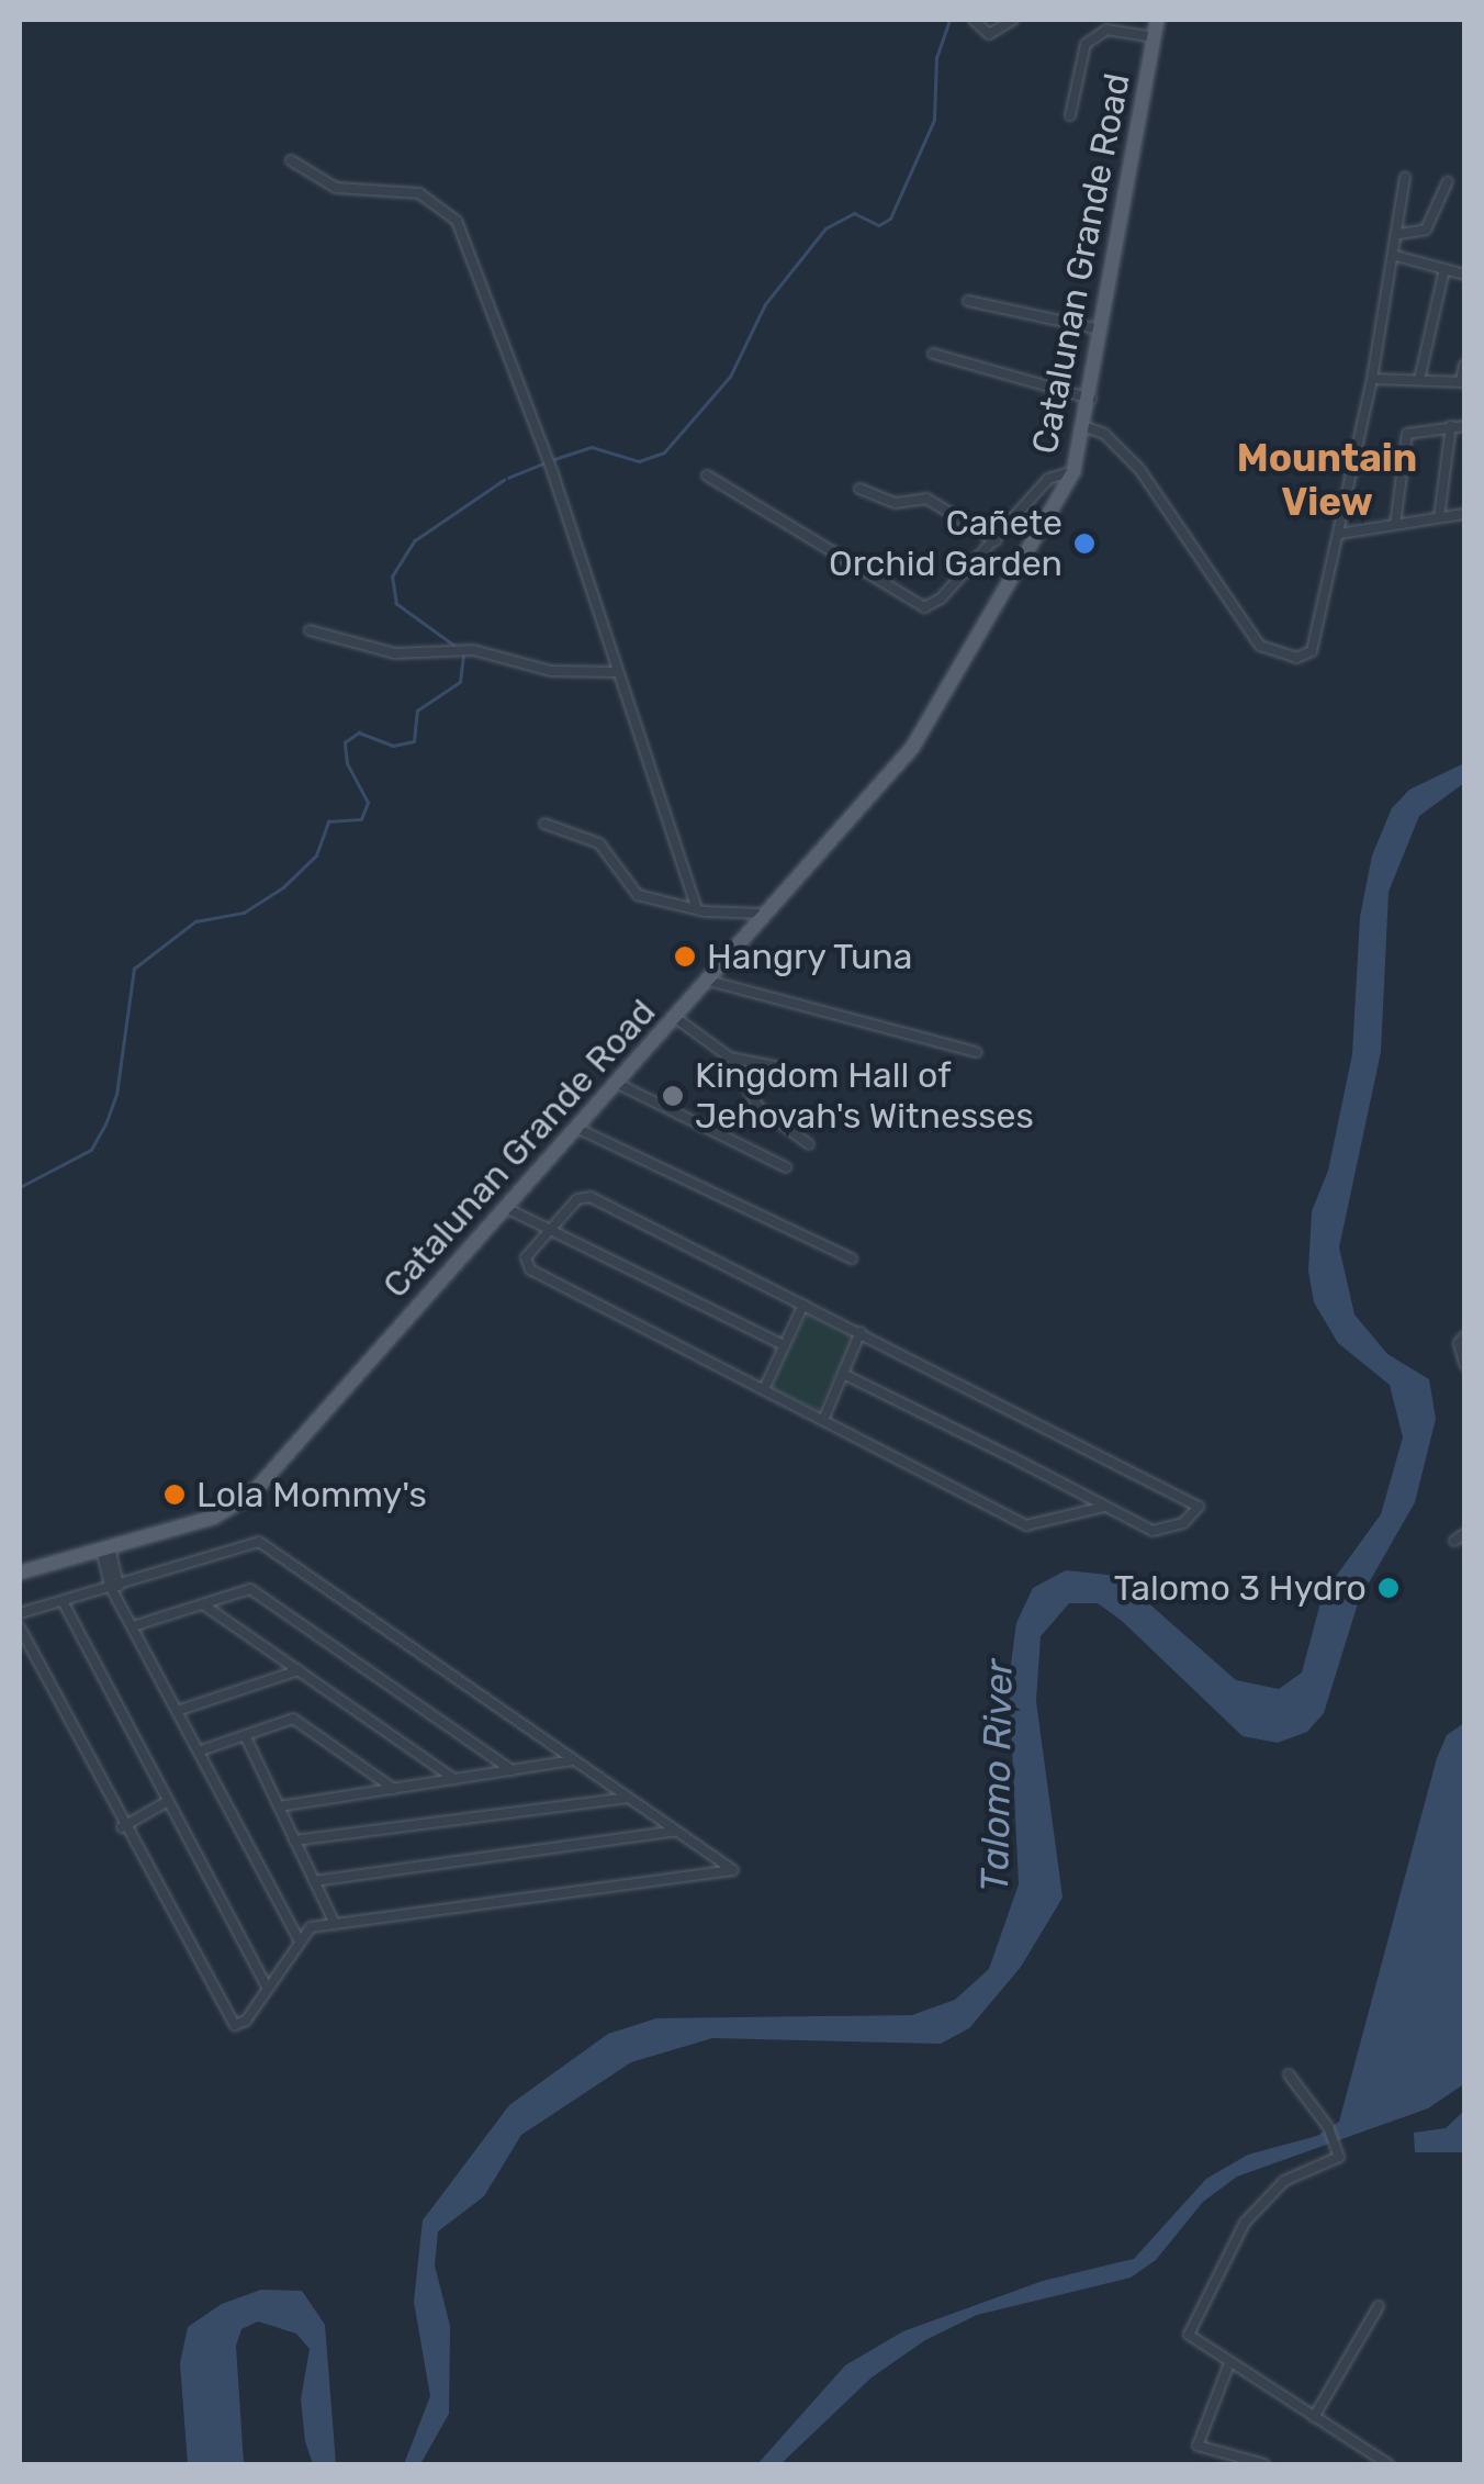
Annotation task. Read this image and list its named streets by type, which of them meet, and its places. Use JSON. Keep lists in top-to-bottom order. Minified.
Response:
{"streets":{"main road":["Catalunan Grande Road"]},"districts":["Mountain View"],"water":["Talomo River"],"places":["Cañete Orchid Garden","Hangry Tuna","Kingdom Hall of Jehovah's Witnesses","Lola Mommy's","Talomo 3 Hydro"]}
